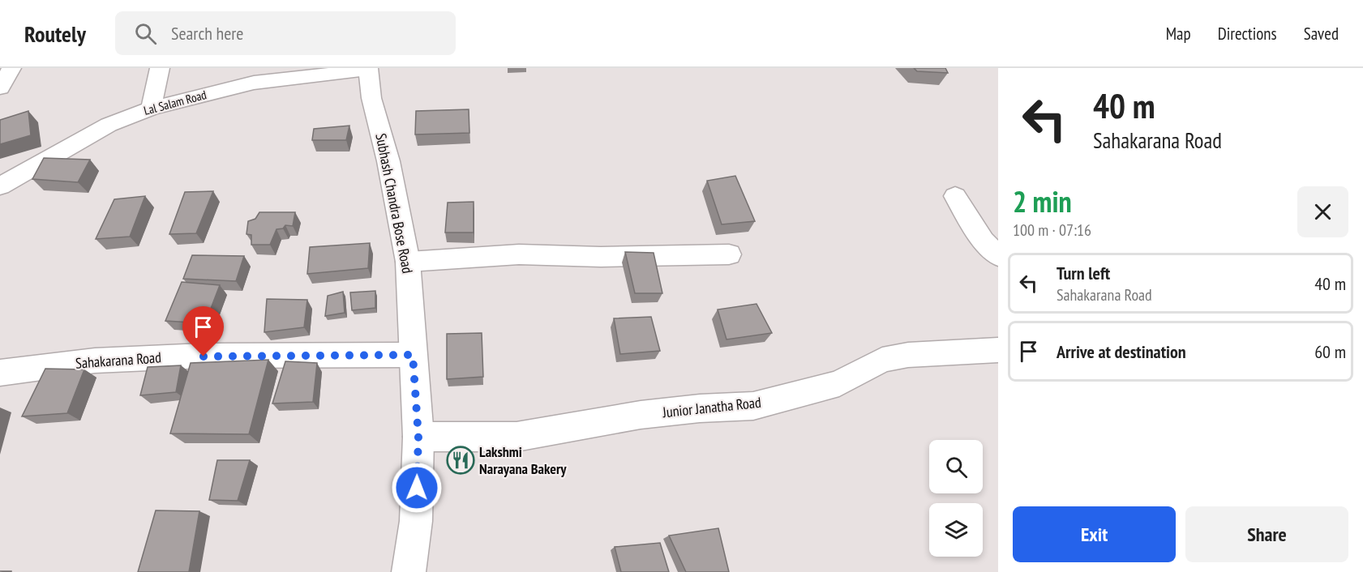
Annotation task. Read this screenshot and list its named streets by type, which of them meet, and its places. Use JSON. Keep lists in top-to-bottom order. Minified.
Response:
{"streets":{"street":["Lal Salam Road","Subhash Chandra Bose Road","Sahakarana Road","Junior Janatha Road"]},"crossings":[["Lal Salam Road","Subhash Chandra Bose Road"],["Subhash Chandra Bose Road","Sahakarana Road"],["Subhash Chandra Bose Road","Junior Janatha Road"]],"places":{"restaurant":["Lakshmi Narayana Bakery"]},"page":{"header":"Routely","search":"Search here","nav":["Map","Directions","Saved"],"turn":["40 m","Sahakarana Road"],"heading":["2 min","100 m · 07:16"],"list":[{"name":"Turn left","note":"Sahakarana Road","value":"40 m"},{"name":"Arrive at destination","value":"60 m"}],"buttons":["Exit","Share"]}}
